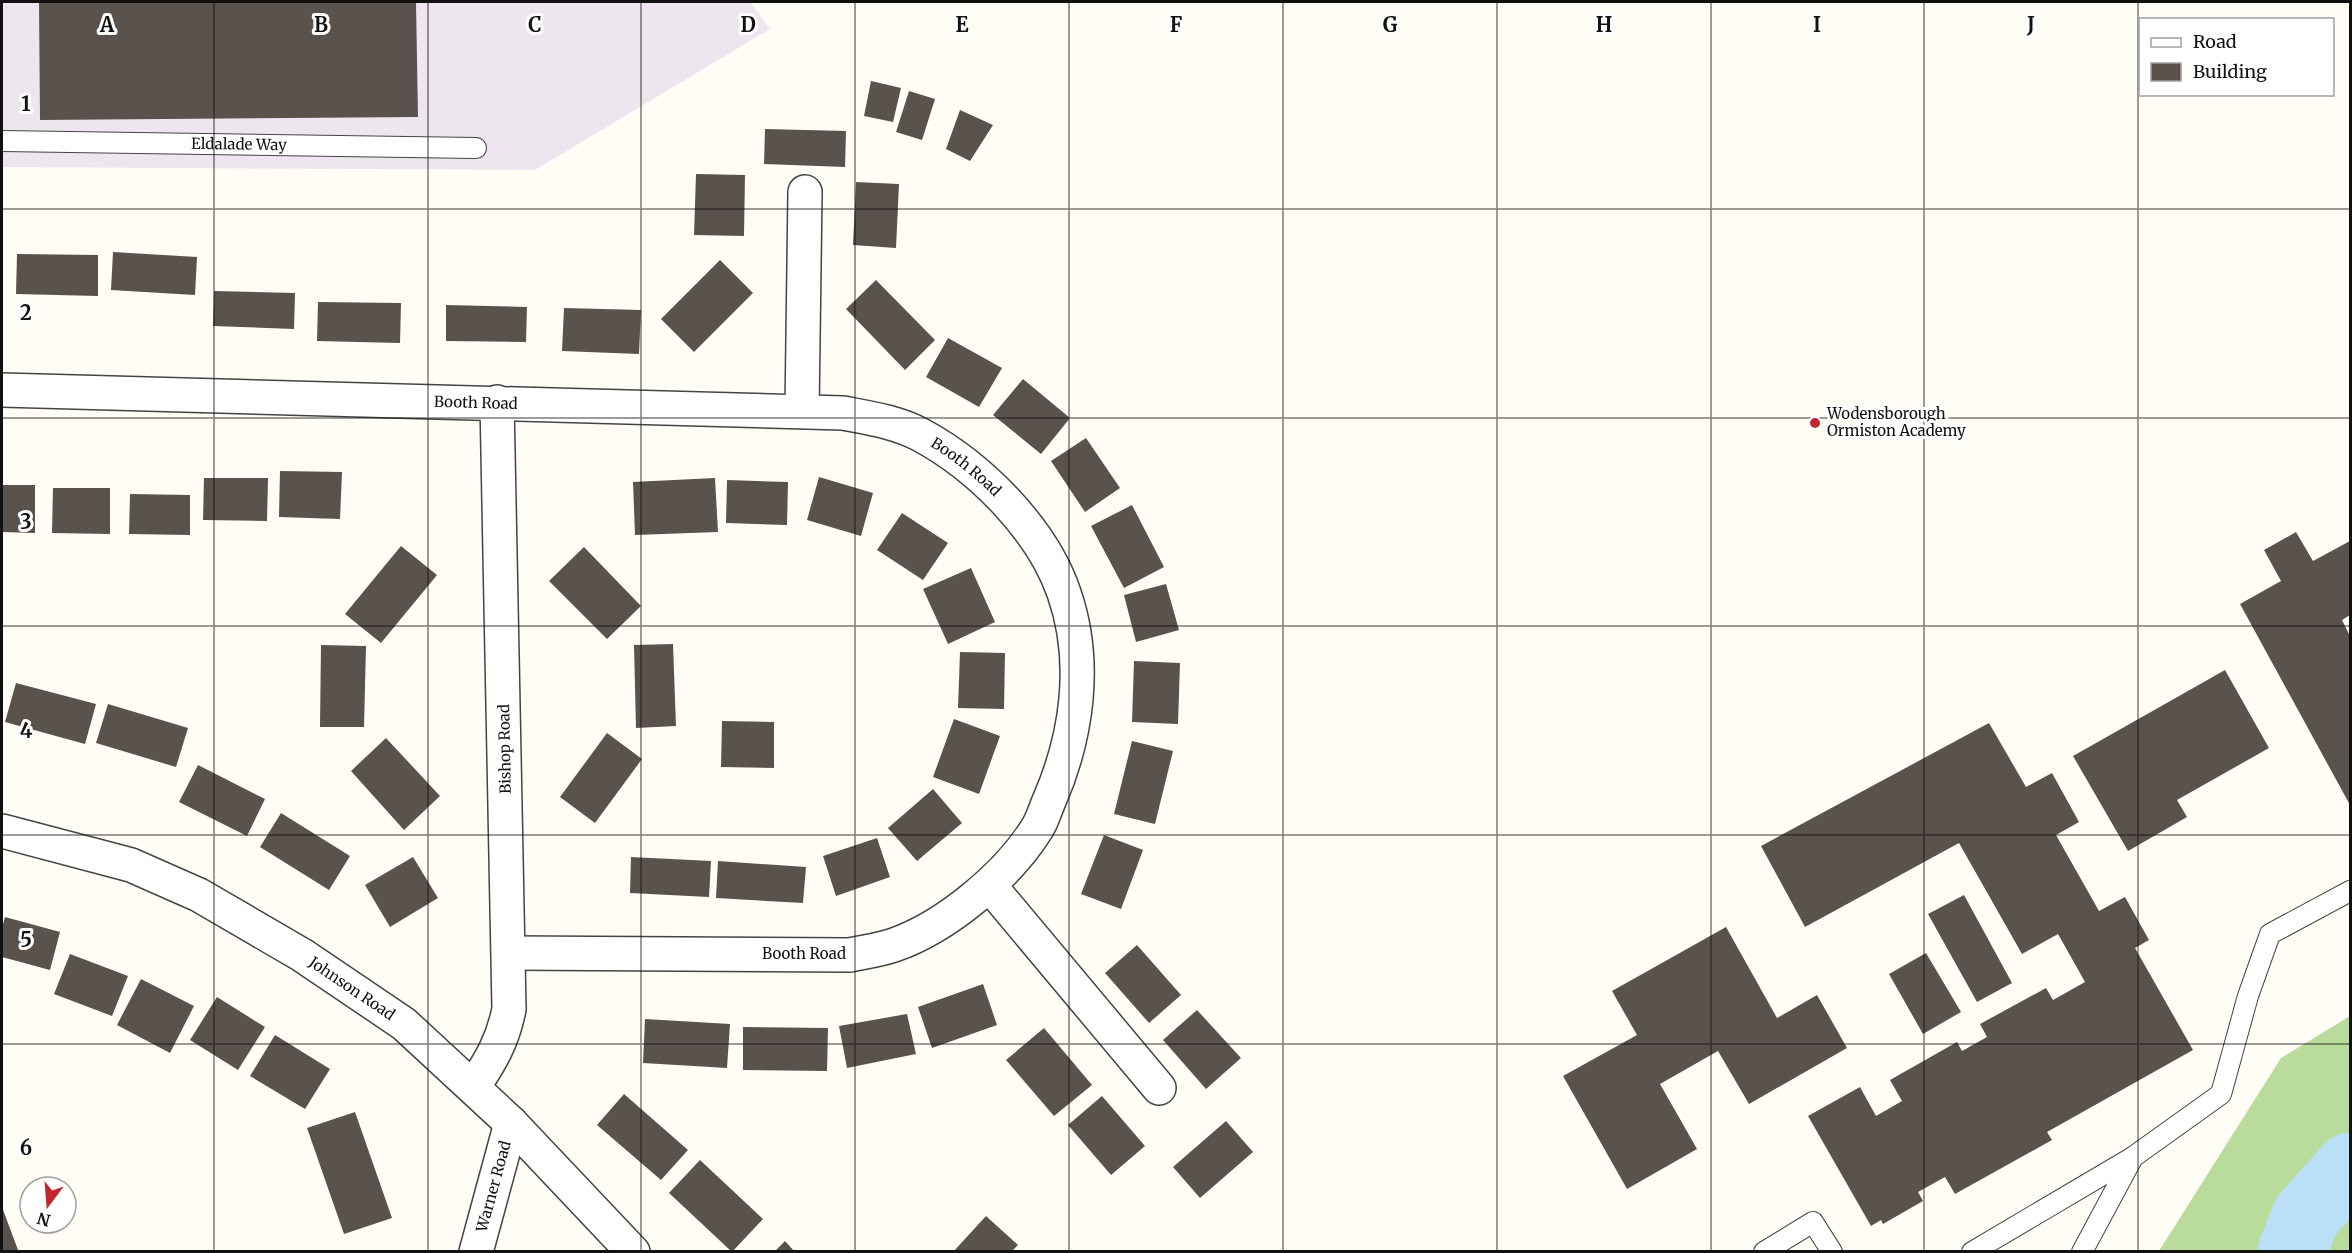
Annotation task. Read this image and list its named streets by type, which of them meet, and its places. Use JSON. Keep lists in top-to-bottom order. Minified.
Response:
{"streets":{"street":["Booth Road","Bishop Road","Johnson Road","Warner Road"],"lane":["Eldalade Way"]},"crossings":[["Booth Road","Bishop Road"],["Bishop Road","Johnson Road"],["Johnson Road","Warner Road"]],"places":["Wodensborough Ormiston Academy"],"legend":["Road","Building"],"north":"bottom","grid":{"columns":["A","B","C","D","E","F","G","H","I","J"],"rows":["1","2","3","4","5","6"]}}
